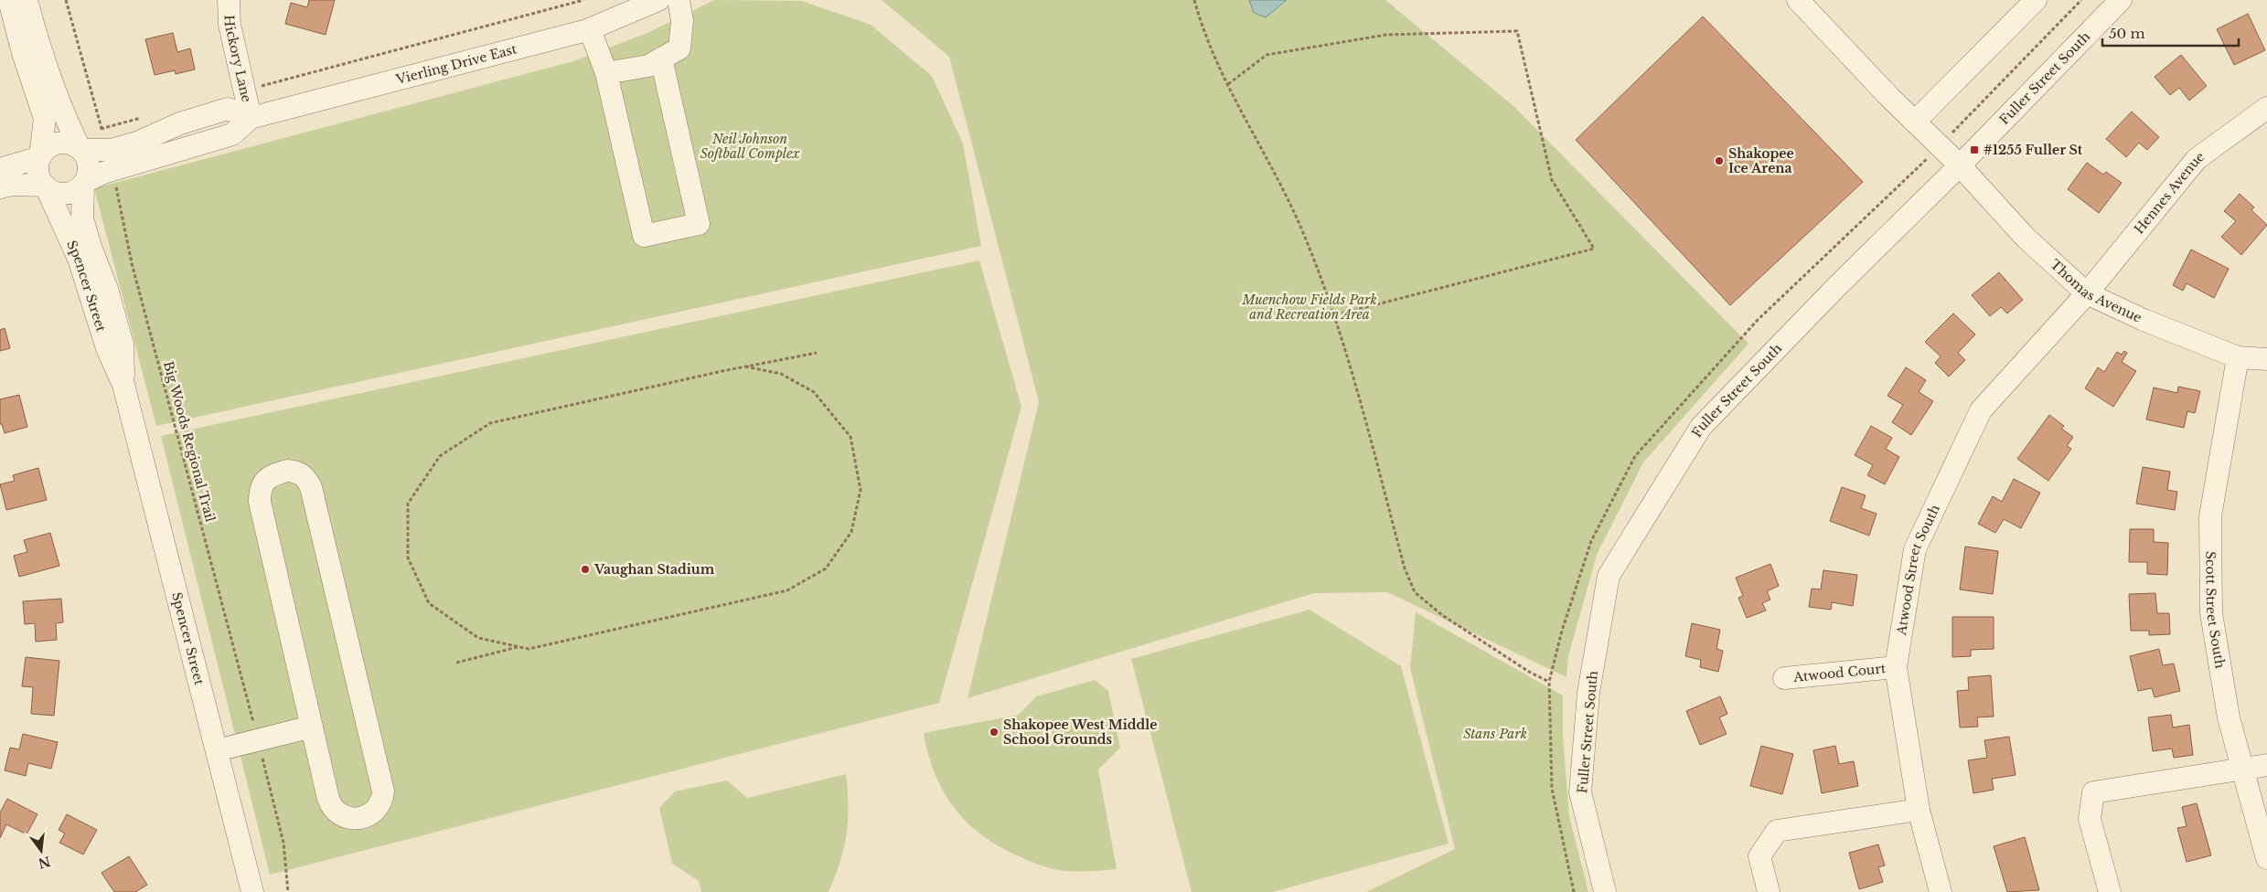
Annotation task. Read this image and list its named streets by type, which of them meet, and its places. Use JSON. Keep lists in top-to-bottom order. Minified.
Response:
{"streets":{"street":["Hickory Lane","Vierling Drive East","Fuller Street South","Hennes Avenue","Spencer Street","Thomas Avenue","Atwood Street South","Scott Street South","Atwood Court"],"path":["Big Woods Regional Trail"]},"crossings":[["Hickory Lane","Vierling Drive East"],["Vierling Drive East","Spencer Street"],["Vierling Drive East","Big Woods Regional Trail"],["Fuller Street South","Thomas Avenue"],["Hennes Avenue","Thomas Avenue"],["Hennes Avenue","Atwood Street South"],["Thomas Avenue","Atwood Street South"],["Thomas Avenue","Scott Street South"],["Atwood Street South","Atwood Court"]],"parks":["Neil Johnson Softball Complex","Muenchow Fields Park and Recreation Area","Stans Park"],"places":{"transit":["#1255 Fuller St"],"other":["Shakopee Ice Arena","Vaughan Stadium","Shakopee West Middle School Grounds"]},"scale_bar":"50 m","north":"bottom"}
